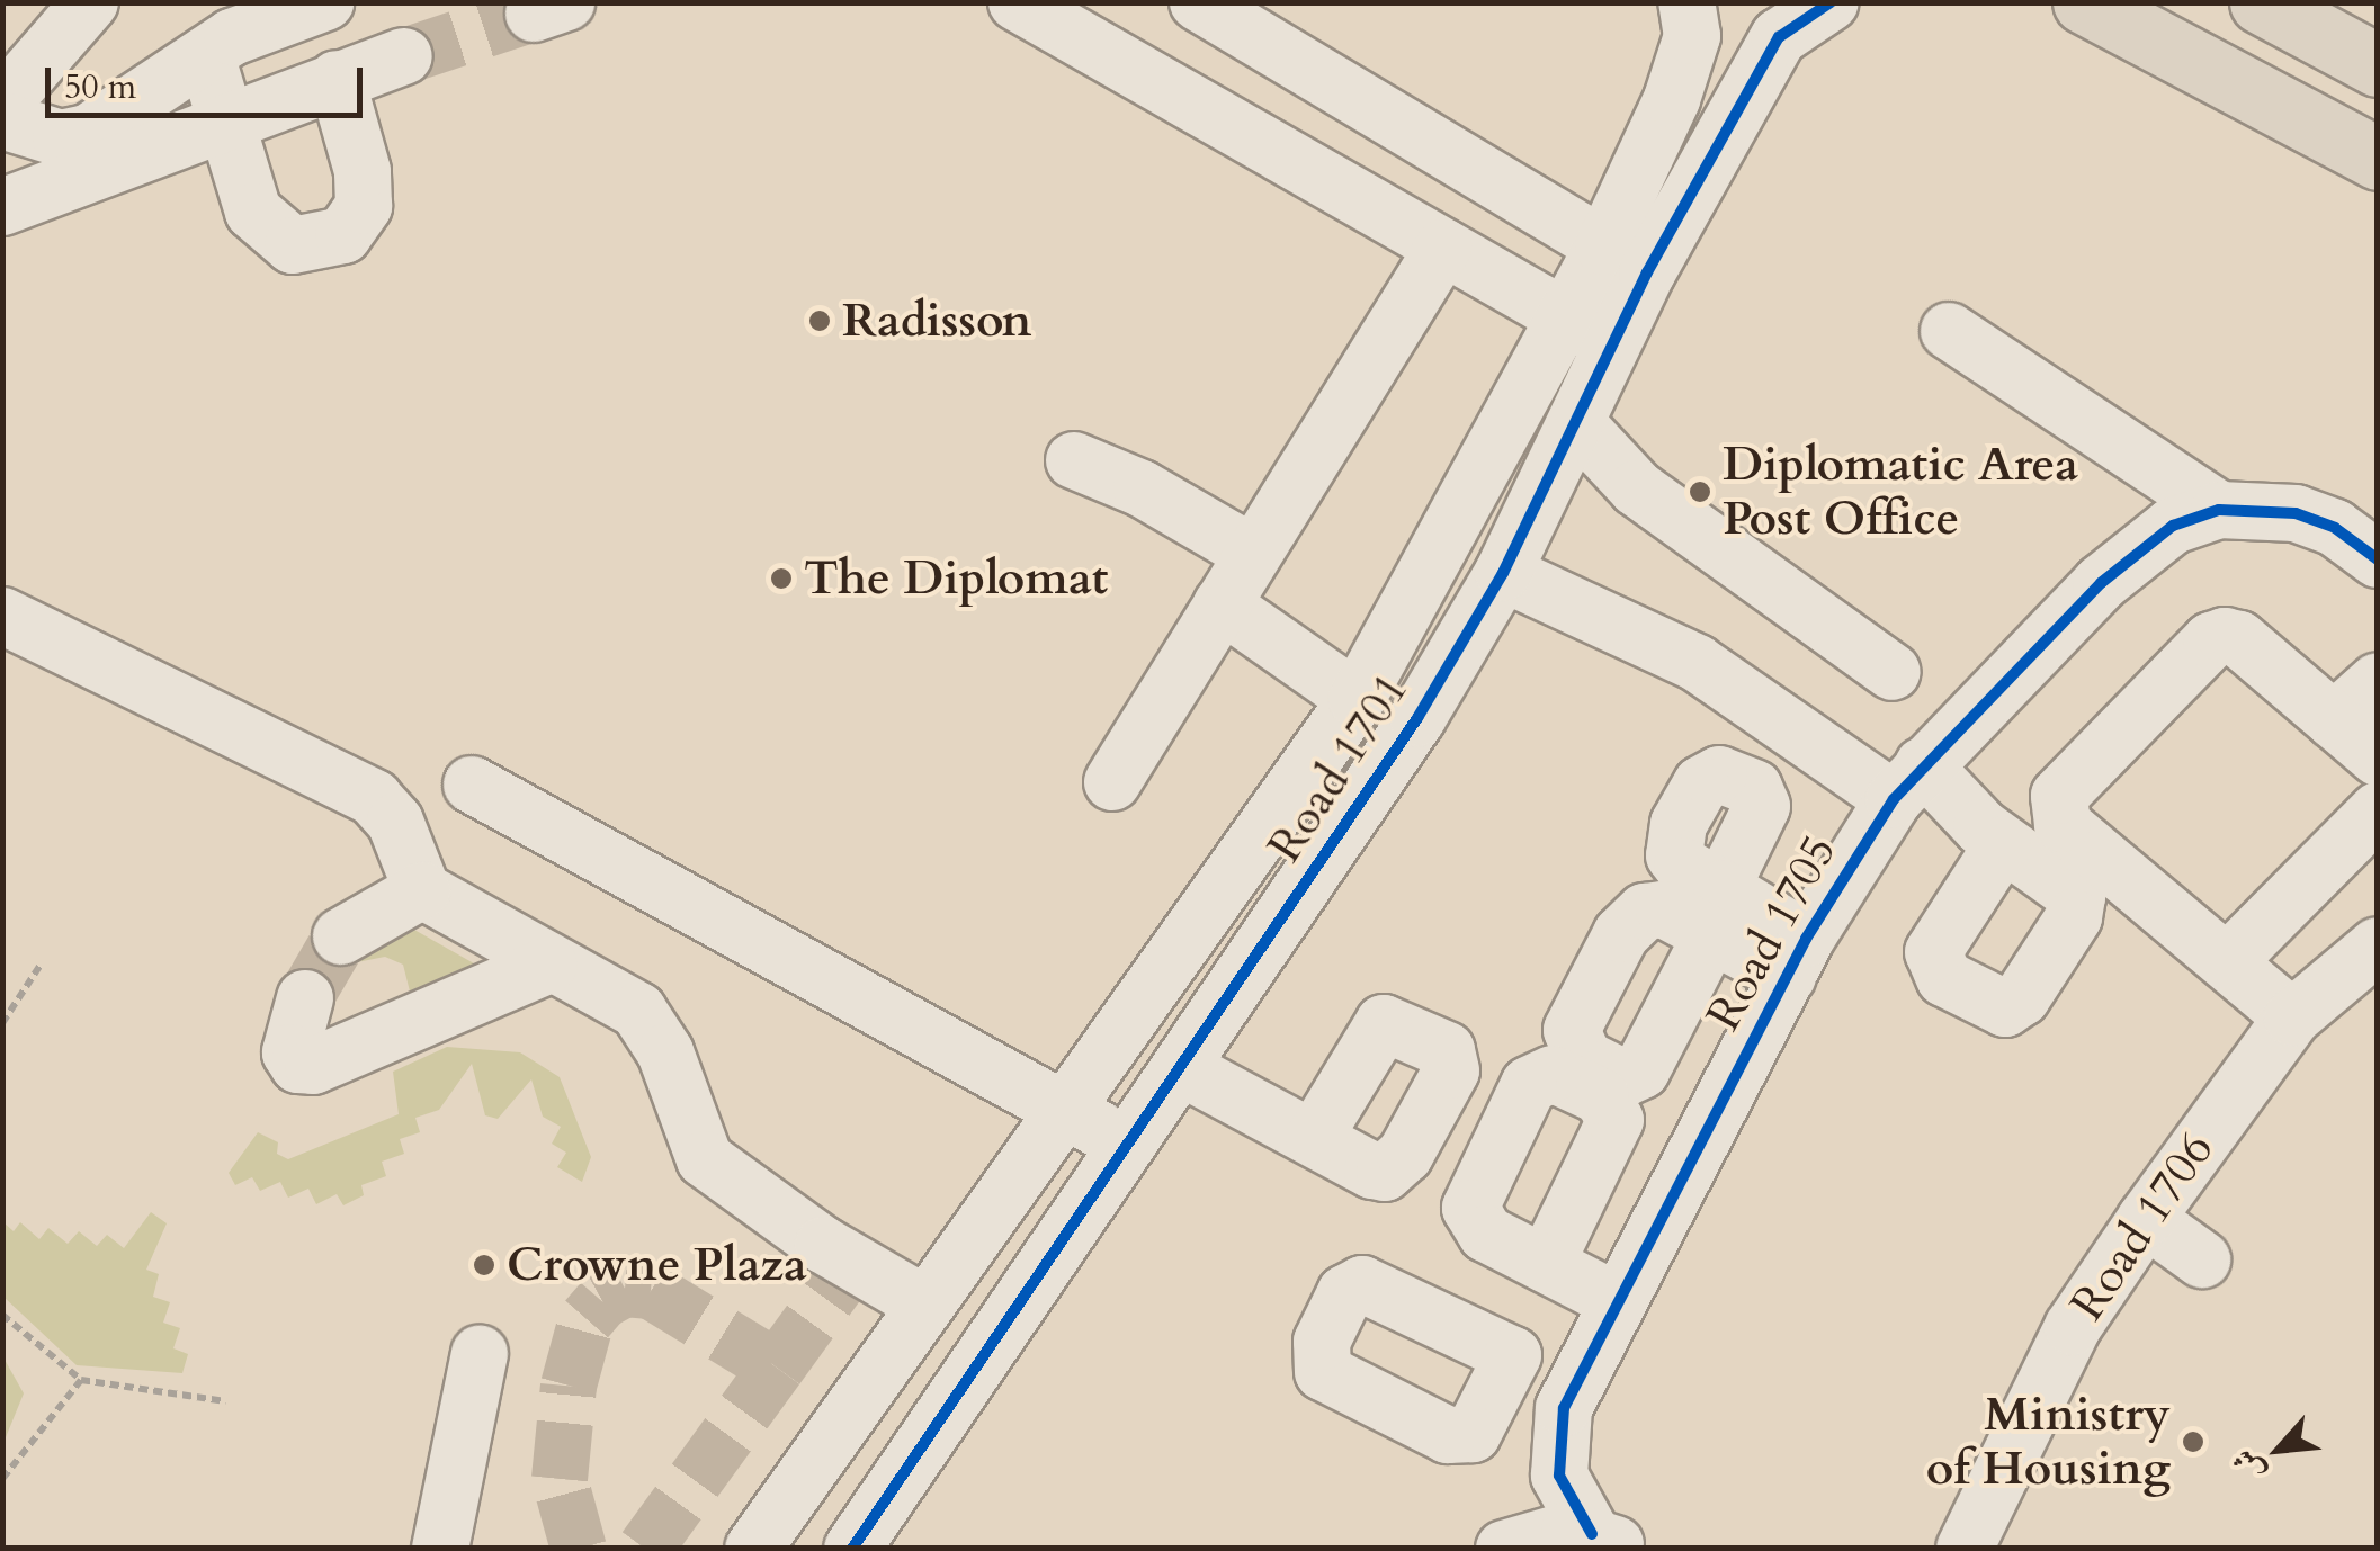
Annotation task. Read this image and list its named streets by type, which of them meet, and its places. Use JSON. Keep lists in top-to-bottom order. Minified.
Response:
{"streets":{"street":["Road 1701","Road 1705","Road 1706"]},"crossings":[["Road 1701","Road 1705"]],"places":["Radisson","Diplomatic Area Post Office","The Diplomat","Crowne Plaza","Ministry of Housing"],"scale_bar":"50 m","north":"bottom left"}
